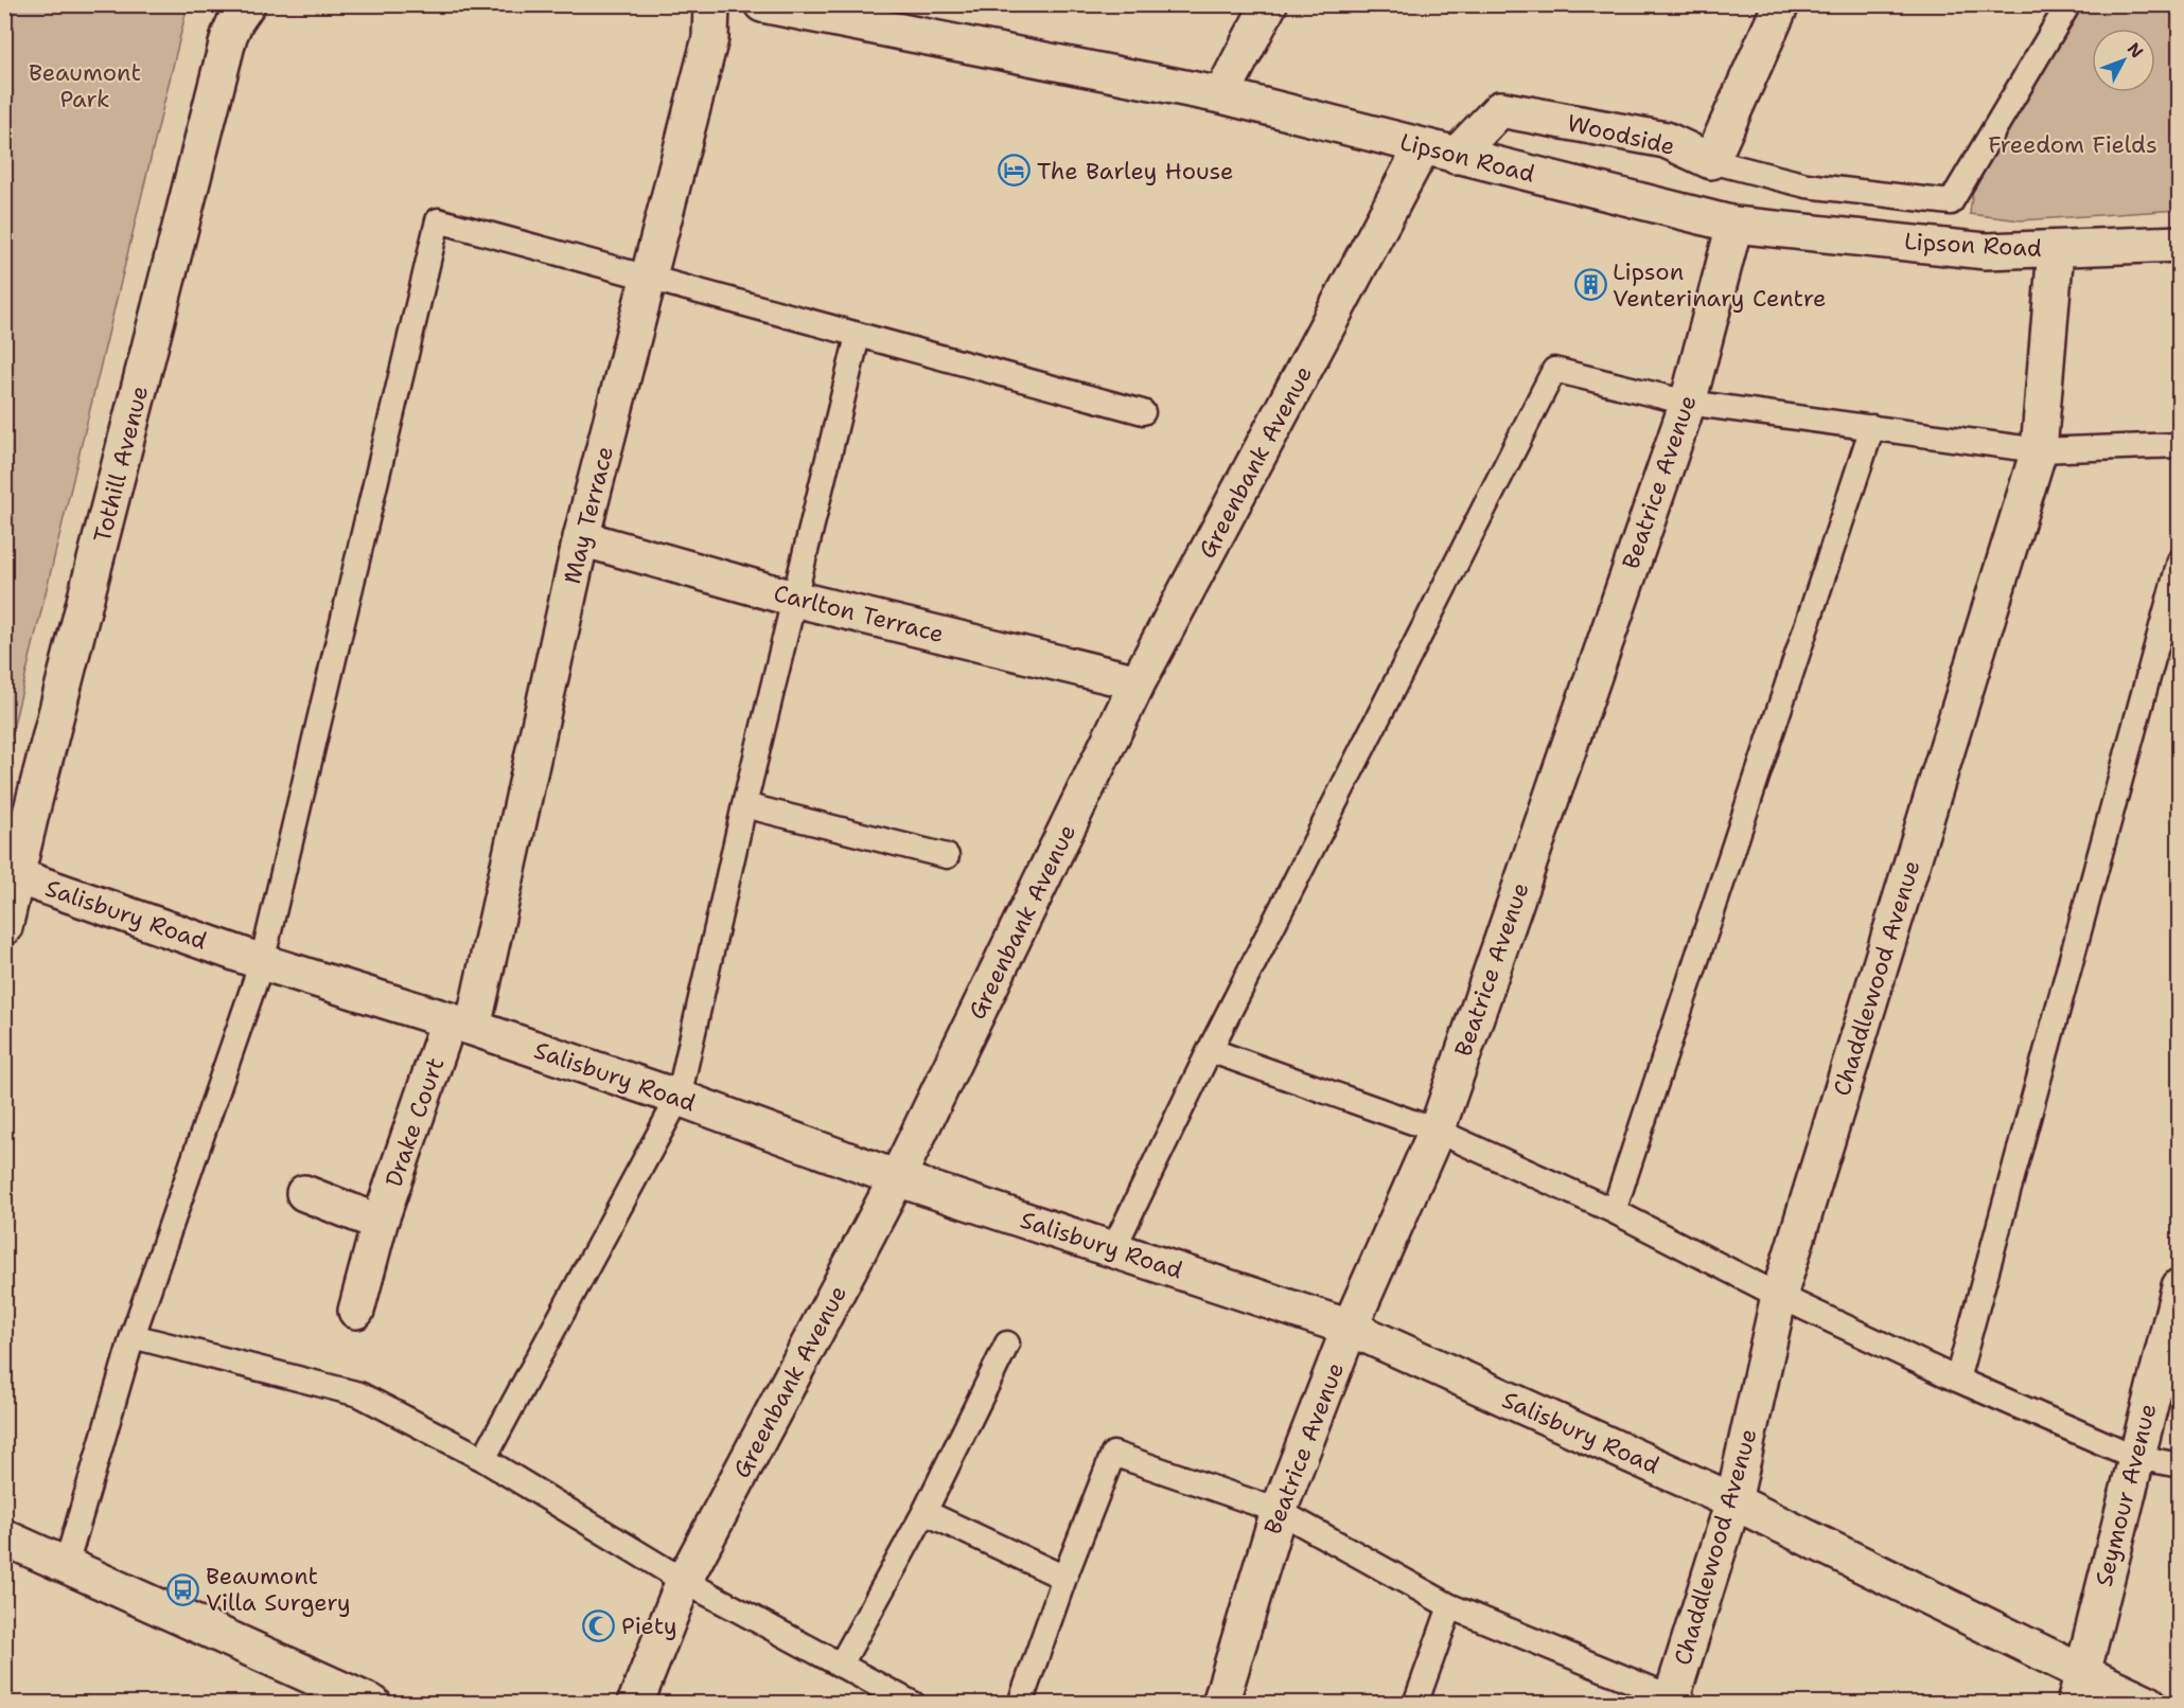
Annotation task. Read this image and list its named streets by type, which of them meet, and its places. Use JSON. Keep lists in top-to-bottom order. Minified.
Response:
{"streets":{"street":["Woodside","Lipson Road","Greenbank Avenue","Tothill Avenue","Beatrice Avenue","May Terrace","Carlton Terrace","Salisbury Road","Chaddlewood Avenue","Drake Court","Seymour Avenue"]},"crossings":[["Woodside","Lipson Road"],["Lipson Road","Greenbank Avenue"],["Lipson Road","Beatrice Avenue"],["Lipson Road","Chaddlewood Avenue"],["Greenbank Avenue","Carlton Terrace"],["Greenbank Avenue","Salisbury Road"],["Tothill Avenue","Salisbury Road"],["Beatrice Avenue","Salisbury Road"],["May Terrace","Carlton Terrace"],["May Terrace","Salisbury Road"],["May Terrace","Drake Court"],["Salisbury Road","Chaddlewood Avenue"],["Salisbury Road","Drake Court"],["Salisbury Road","Seymour Avenue"]],"parks":["Beaumont Park","Freedom Fields"],"places":{"hotel":["The Barley House"],"building":["Lipson Venterinary Centre"],"bus stop":["Beaumont Villa Surgery"],"mosque":["Piety"]},"north":"top right"}
